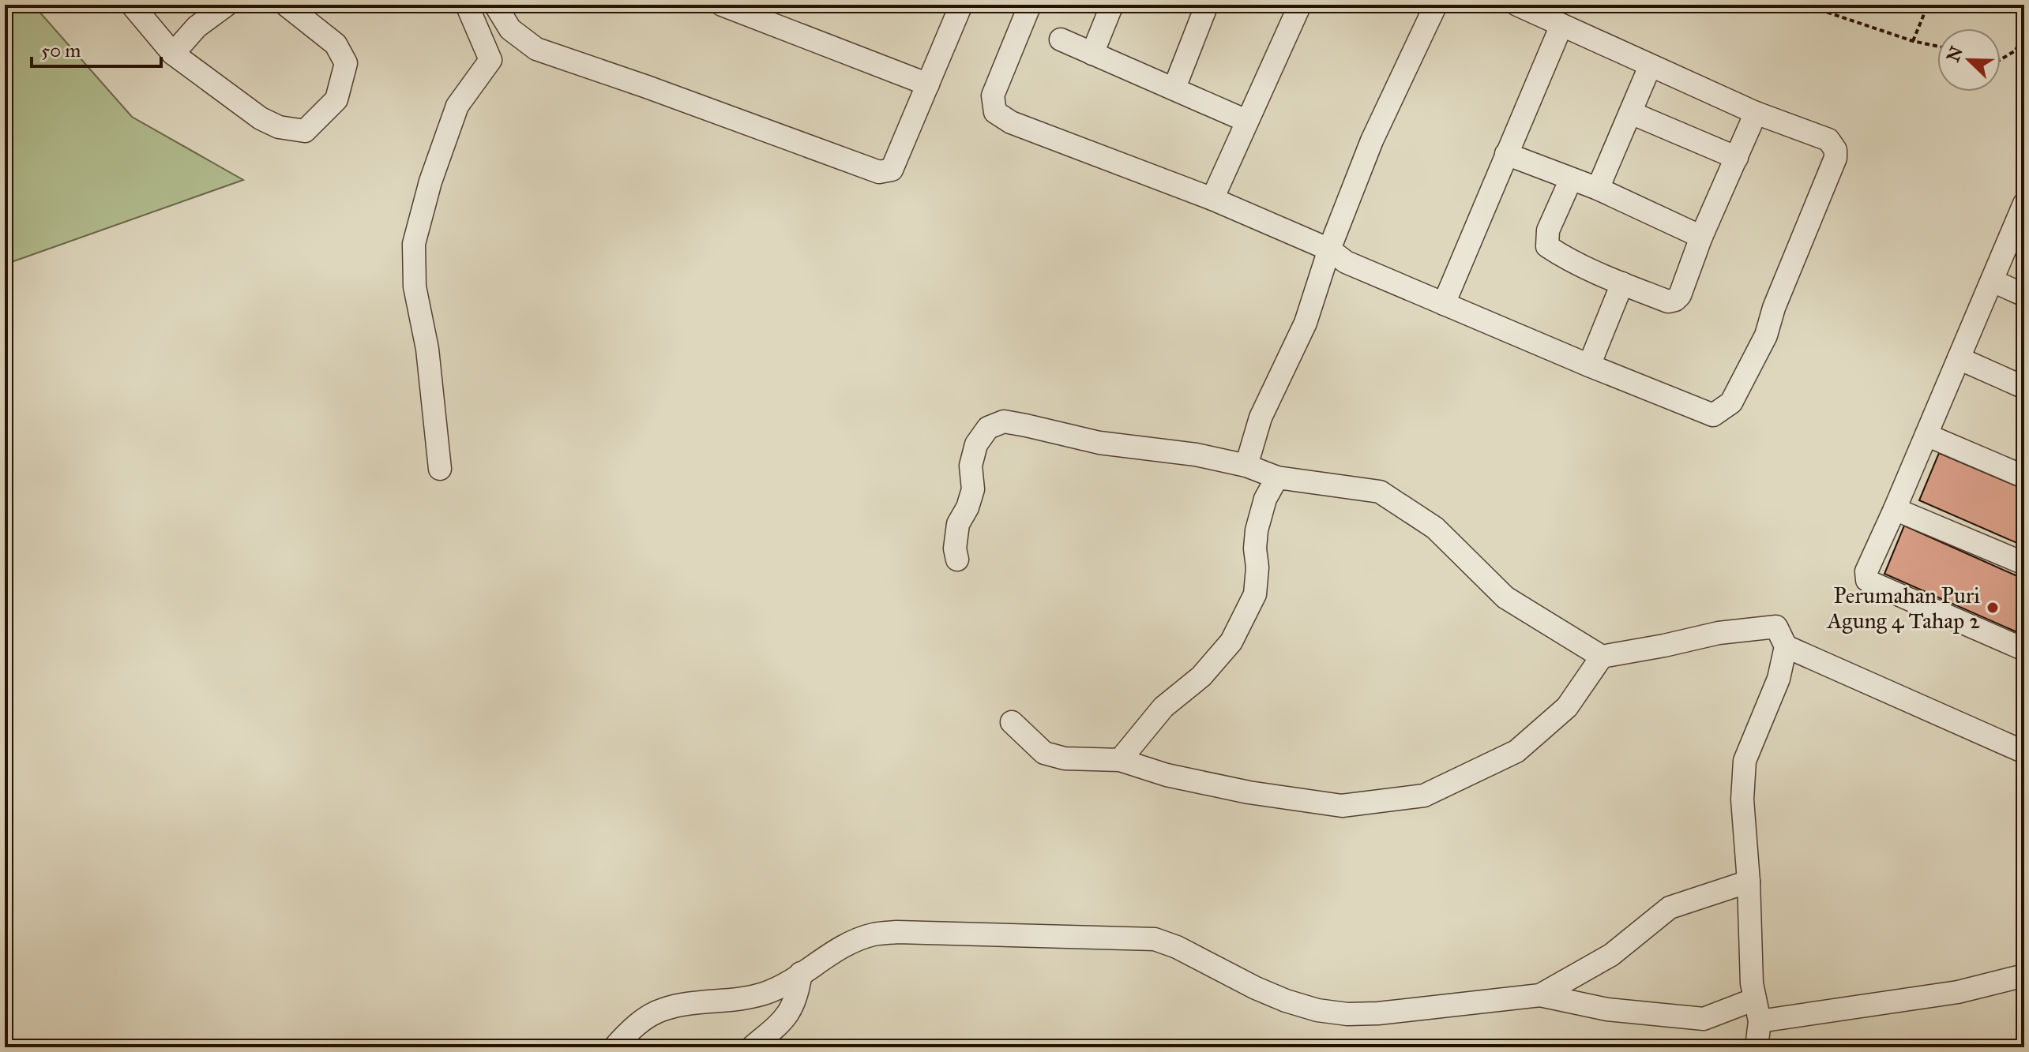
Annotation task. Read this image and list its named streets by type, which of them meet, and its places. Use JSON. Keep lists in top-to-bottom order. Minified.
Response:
{"places":["Perumahan Puri Agung 4 Tahap 2"],"scale_bar":"50 m","north":"top left"}
